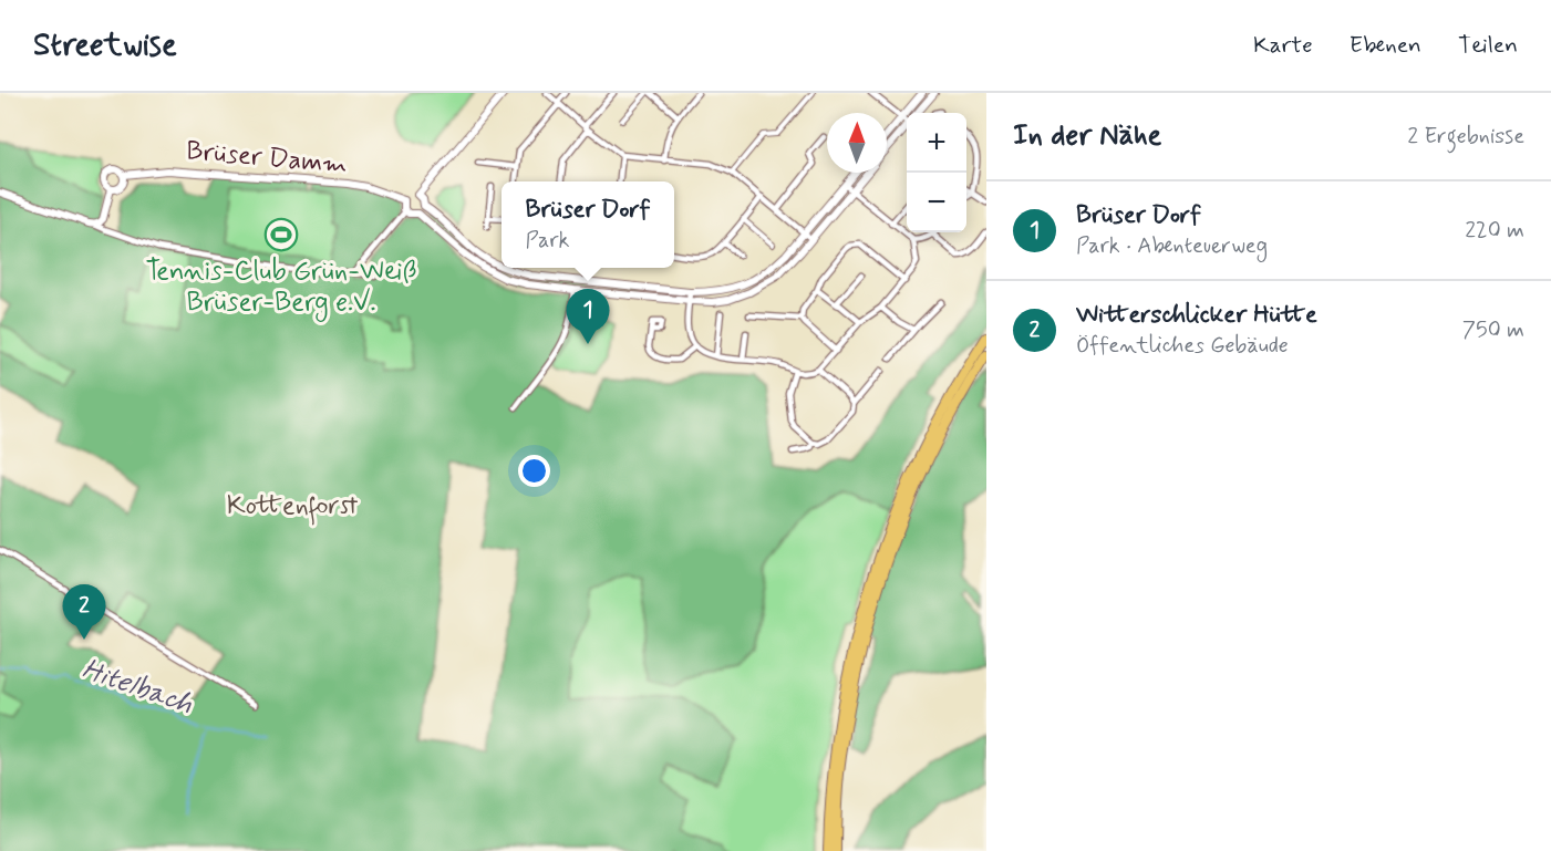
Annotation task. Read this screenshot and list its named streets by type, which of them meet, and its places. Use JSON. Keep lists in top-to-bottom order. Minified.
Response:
{"streets":{"street":["Brüser Damm"]},"water":["Hitelbach"],"parks":["Kottenforst"],"places":{"sports":["Tennis-Club Grün-Weiß Brüser-Berg e.V."]},"north":"top","page":{"header":"Streetwise","nav":["Karte","Ebenen","Teilen"],"heading":["In der Nähe","2 Ergebnisse"],"map_buttons":["+","−"],"list":[{"mark":"1","name":"Brüser Dorf","note":"Park · Abenteuerweg","value":"220 m"},{"mark":"2","name":"Witterschlicker Hütte","note":"Öffentliches Gebäude","value":"750 m"}],"popup":["Brüser Dorf","Park"],"pins":["1","2"]}}
